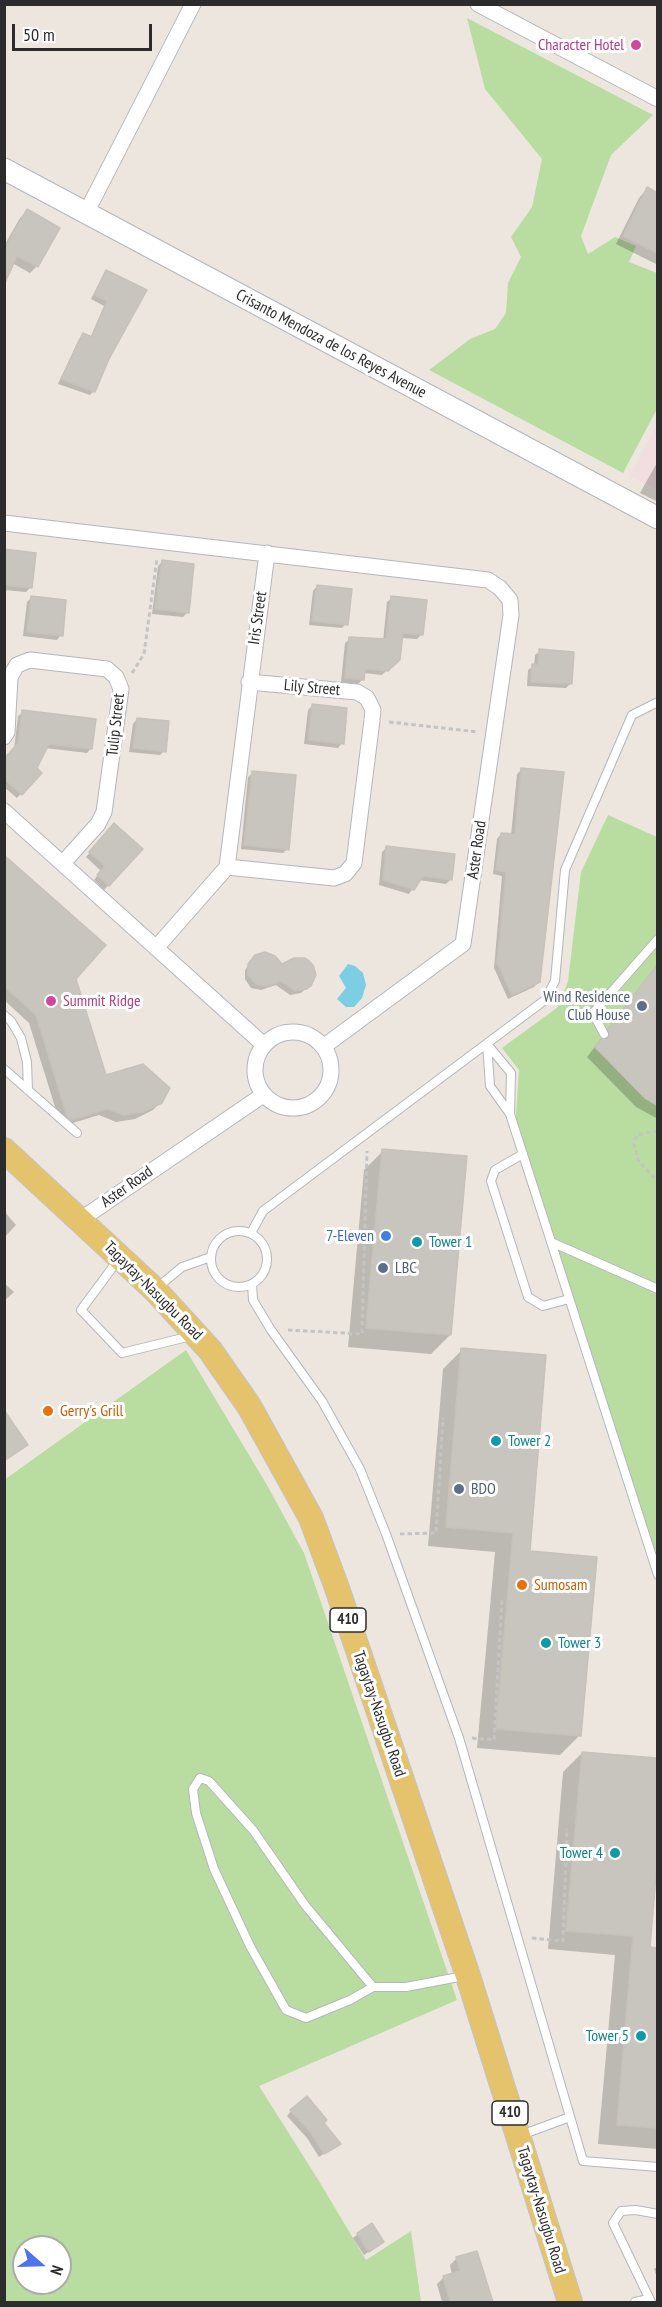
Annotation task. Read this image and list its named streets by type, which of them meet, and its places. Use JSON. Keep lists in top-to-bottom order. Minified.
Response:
{"streets":{"main road":["Crisanto Mendoza de los Reyes Avenue","Tagaytay-Nasugbu Road","410"],"street":["Iris Street","Lily Street","Tulip Street","Aster Road"]},"crossings":[["Iris Street","Lily Street"],["Iris Street","Aster Road"],["Aster Road","Tagaytay-Nasugbu Road"]],"places":["Character Hotel","Summit Ridge","Wind Residence Club House","7-Eleven","Tower 1","LBC","Gerry's Grill","Tower 2","BDO","Sumosam","Tower 3","Tower 4","Tower 5"],"scale_bar":"50 m","north":"right"}
